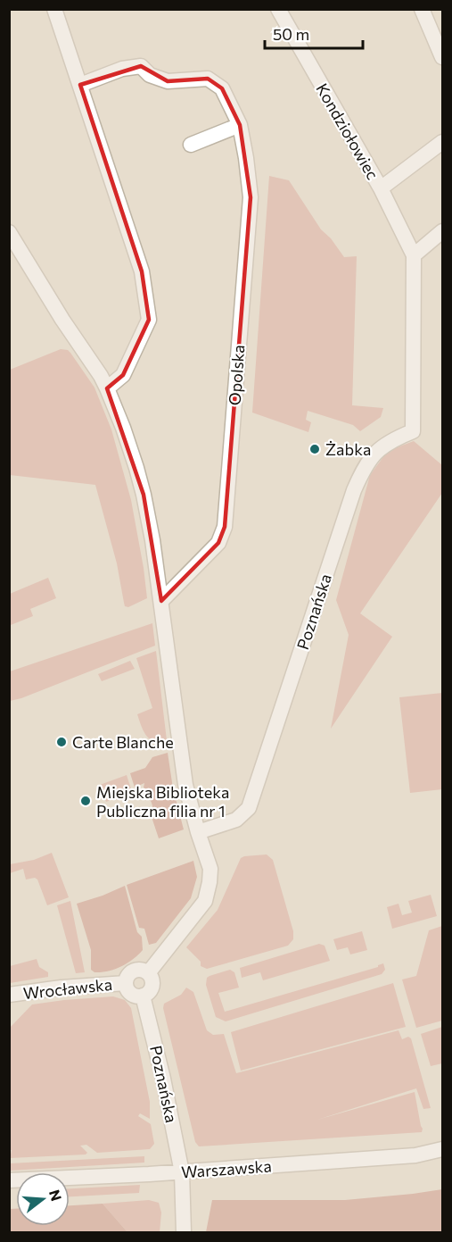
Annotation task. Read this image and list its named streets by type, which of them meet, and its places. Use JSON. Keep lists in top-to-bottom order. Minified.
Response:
{"streets":{"street":["Kondziołowiec","Opolska","Poznańska","Wrocławska","Warszawska"]},"crossings":[["Kondziołowiec","Poznańska"],["Poznańska","Wrocławska"],["Poznańska","Warszawska"]],"places":["Żabka","Carte Blanche","Miejska Biblioteka Publiczna filia nr 1"],"scale_bar":"50 m","north":"right"}
